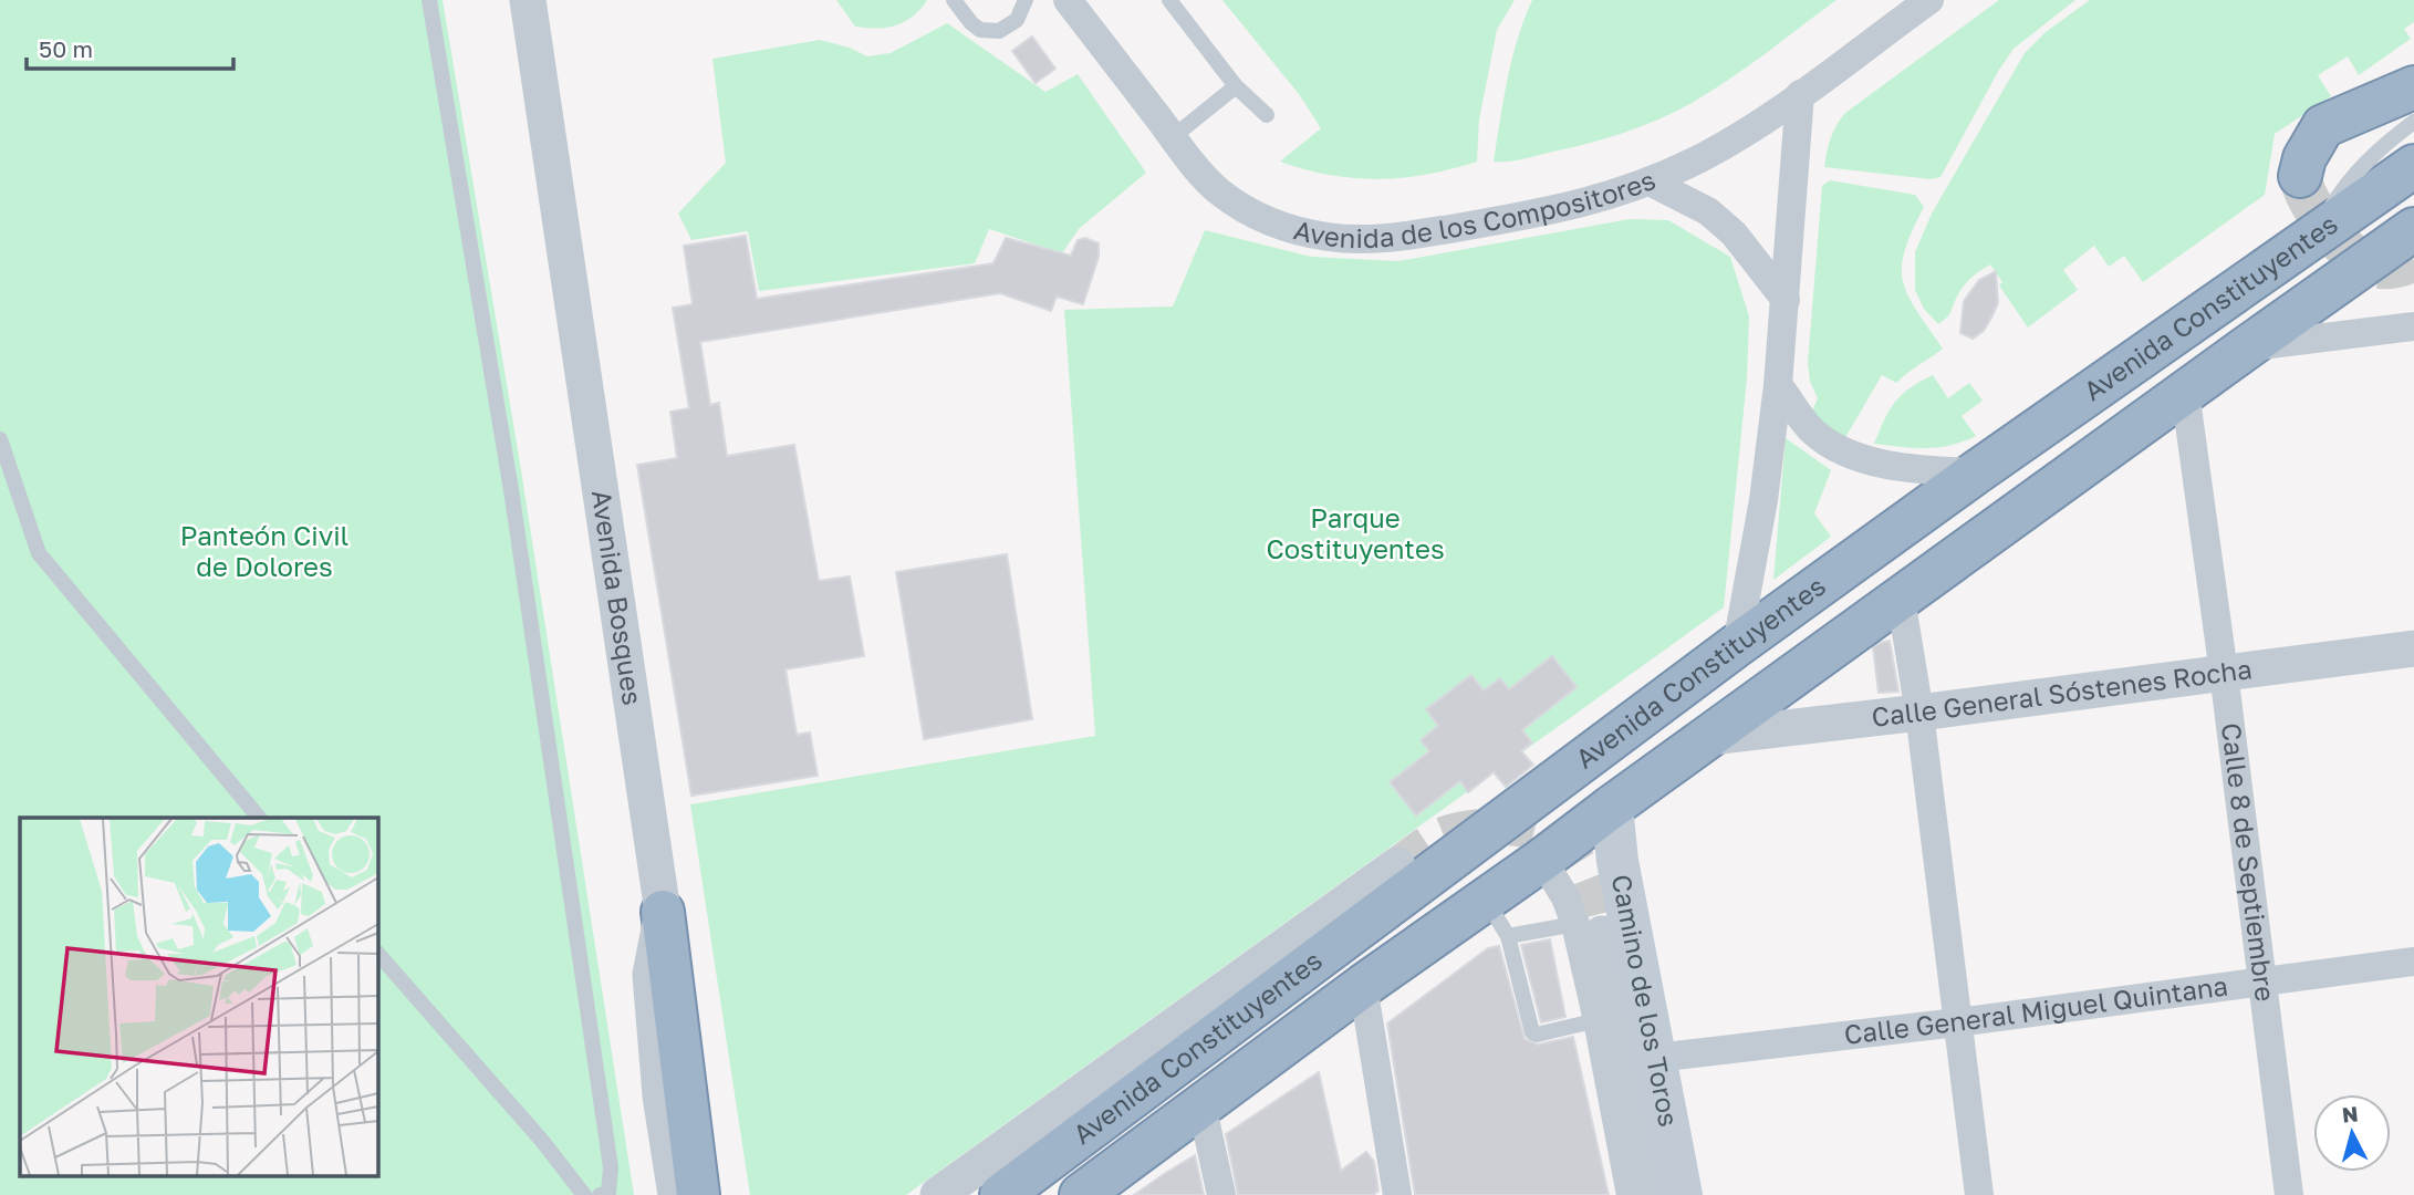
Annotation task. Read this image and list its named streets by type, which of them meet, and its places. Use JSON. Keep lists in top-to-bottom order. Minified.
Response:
{"streets":{"highway":["Avenida Constituyentes"],"main road":["Camino de los Toros"],"street":["Avenida de los Compositores","Avenida Bosques","Calle General Sóstenes Rocha","Calle 8 de Septiembre","Calle General Miguel Quintana"]},"crossings":[["Avenida Constituyentes","Calle General Sóstenes Rocha"],["Avenida Constituyentes","Calle 8 de Septiembre"],["Avenida Constituyentes","Camino de los Toros"],["Calle General Sóstenes Rocha","Calle 8 de Septiembre"],["Calle 8 de Septiembre","Calle General Miguel Quintana"],["Camino de los Toros","Calle General Miguel Quintana"]],"parks":["Parque Costituyentes","Panteón Civil de Dolores"],"scale_bar":"50 m","north":"top"}
